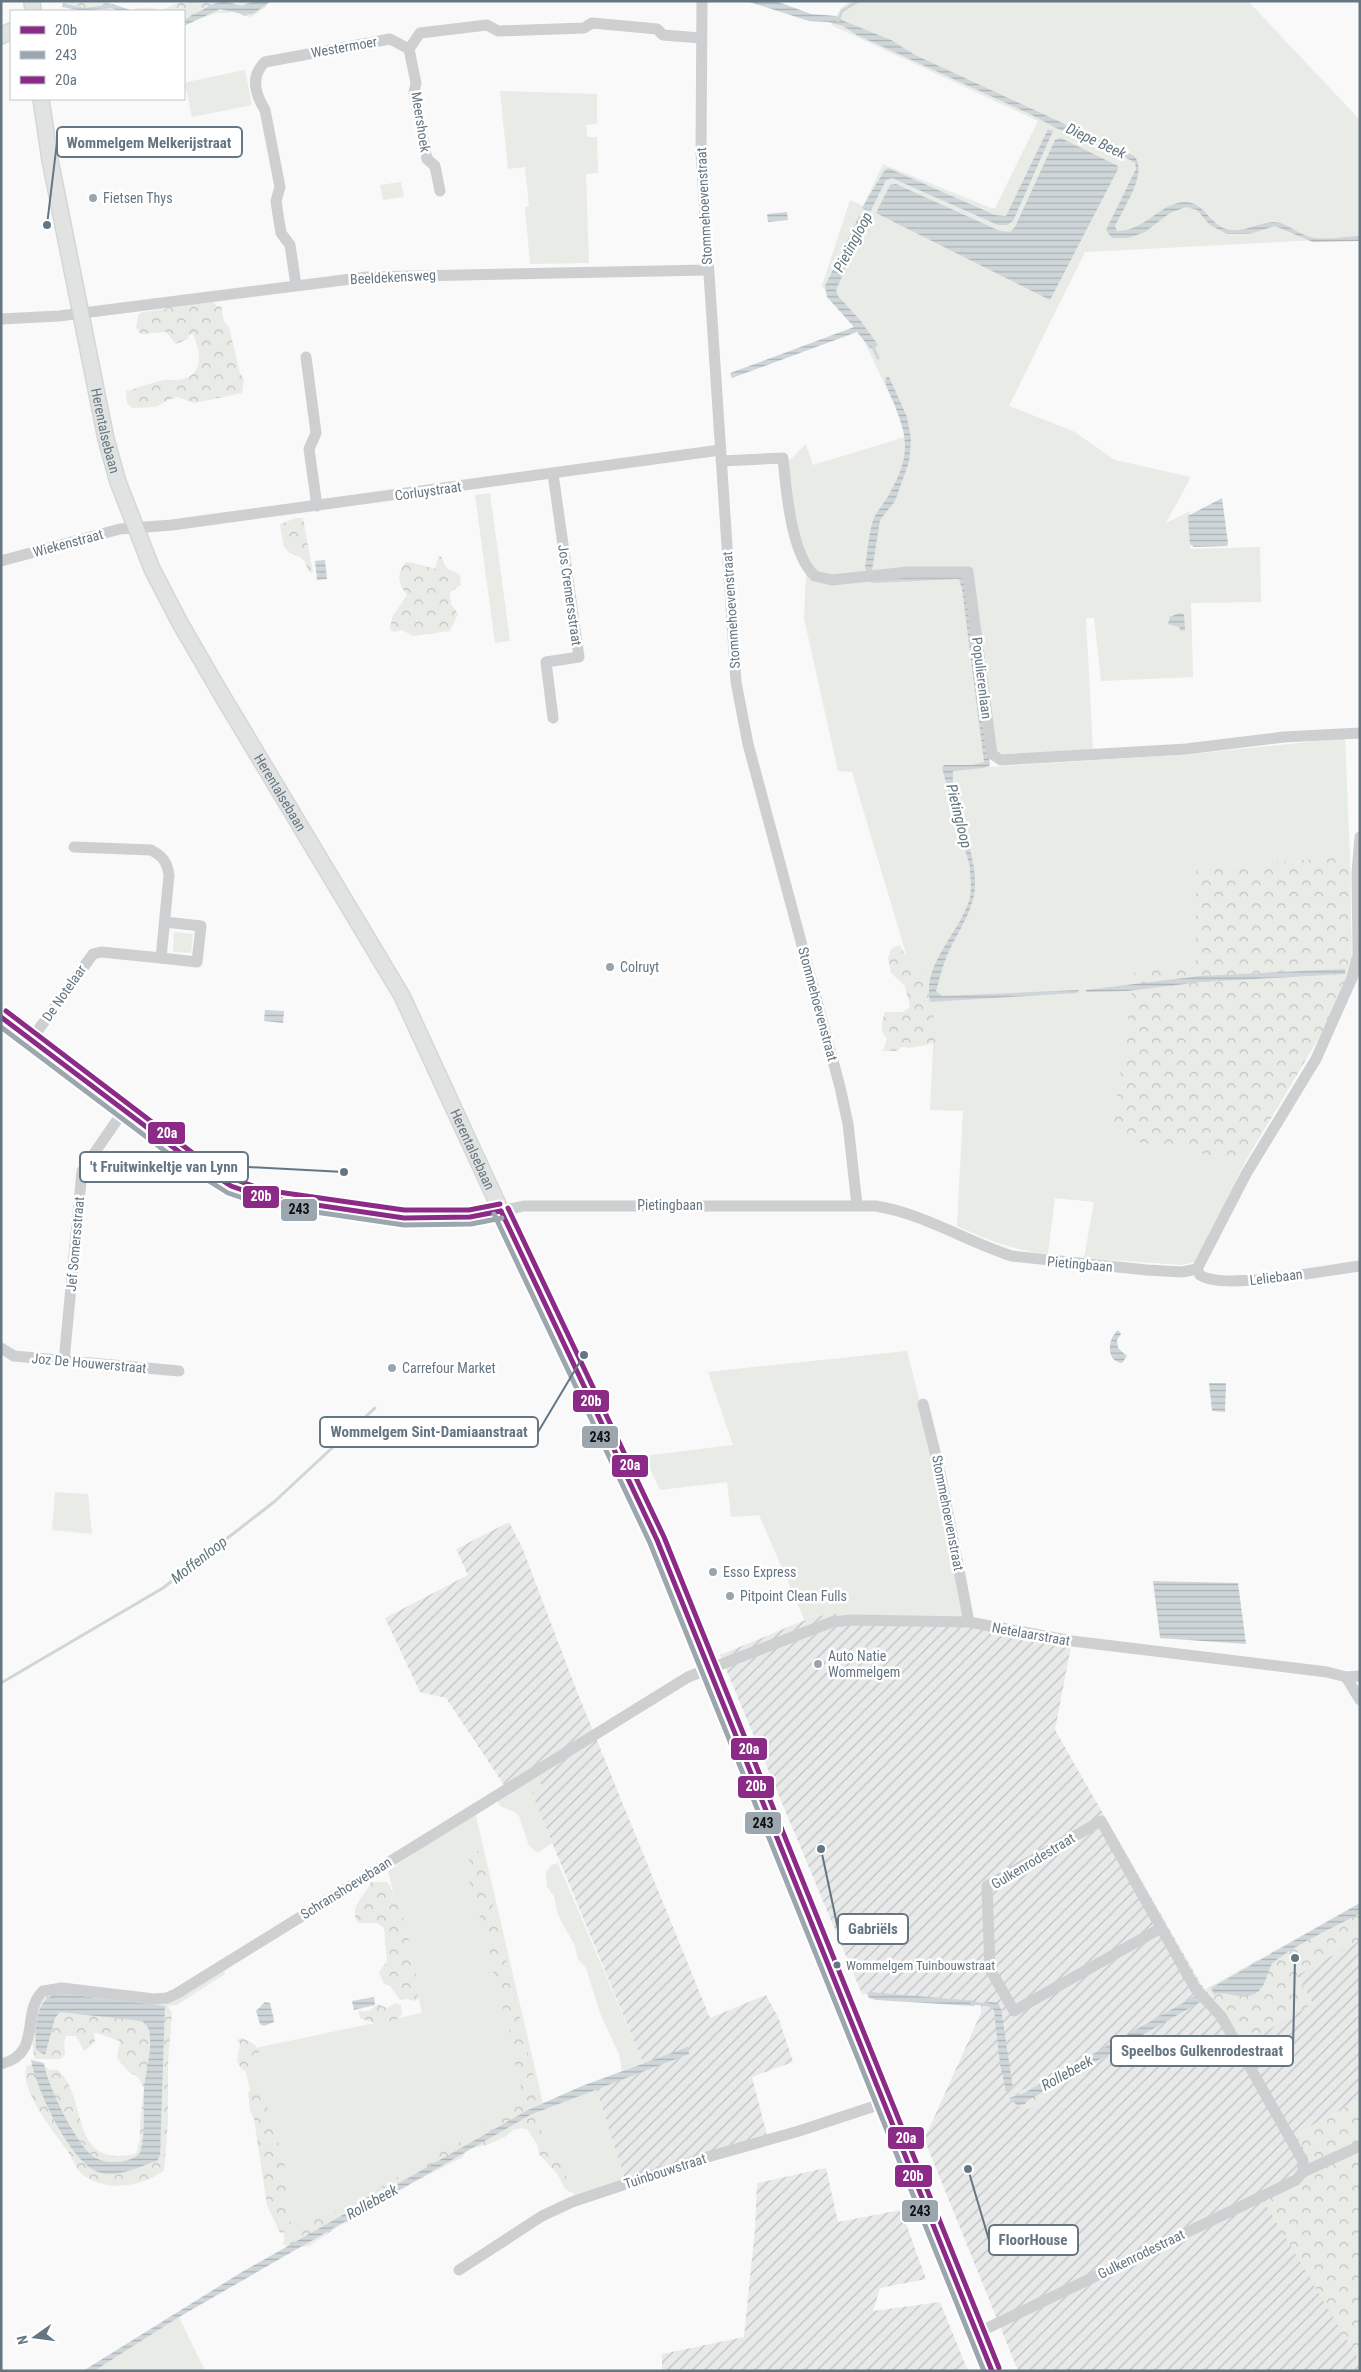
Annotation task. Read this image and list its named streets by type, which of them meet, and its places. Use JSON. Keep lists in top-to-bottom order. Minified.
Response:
{"streets":{"main road":["Herentalsebaan"],"street":["Westermoer","Meershoek","Stommehoevenstraat","Beeldekensweg","Corluystraat","Wiekenstraat","Jos Cremersstraat","Populierenlaan","De Notelaar","Pietingbaan","Jef Somersstraat","Leliebaan","Joz De Houwerstraat","Netelaarstraat","Gulkenrodestraat","Schranshoevebaan","Tuinbouwstraat"]},"crossings":[["Westermoer","Meershoek"],["Westermoer","Beeldekensweg"],["Stommehoevenstraat","Beeldekensweg"],["Stommehoevenstraat","Corluystraat"],["Stommehoevenstraat","Populierenlaan"],["Stommehoevenstraat","Pietingbaan"],["Stommehoevenstraat","Netelaarstraat"],["Beeldekensweg","Herentalsebaan"],["Herentalsebaan","Corluystraat"],["Herentalsebaan","Wiekenstraat"],["Herentalsebaan","Pietingbaan"],["Herentalsebaan","Netelaarstraat"],["Herentalsebaan","Gulkenrodestraat"],["Herentalsebaan","Schranshoevebaan"],["Herentalsebaan","Tuinbouwstraat"],["Corluystraat","Wiekenstraat"],["Corluystraat","Jos Cremersstraat"],["Corluystraat","Populierenlaan"],["Pietingbaan","Leliebaan"],["Jef Somersstraat","Joz De Houwerstraat"],["Netelaarstraat","Schranshoevebaan"]],"water":["Diepe Beek","Pietingloop","Moffenloop","Rollebeek"],"places":["Fietsen Thys","Wommelgem Melkerijstraat","Colruyt","'t Fruitwinkeltje van Lynn","Wommelgem Sint-Damiaanstraat","Carrefour Market","Esso Express","Pitpoint Clean Fulls","Auto Natie Wommelgem","Gabriëls","Speelbos Gulkenrodestraat","Wommelgem Tuinbouwstraat","FloorHouse"],"lines":["transit line 20a","transit line 20b","transit line 243"],"legend":["20b","243","20a"],"north":"left"}
